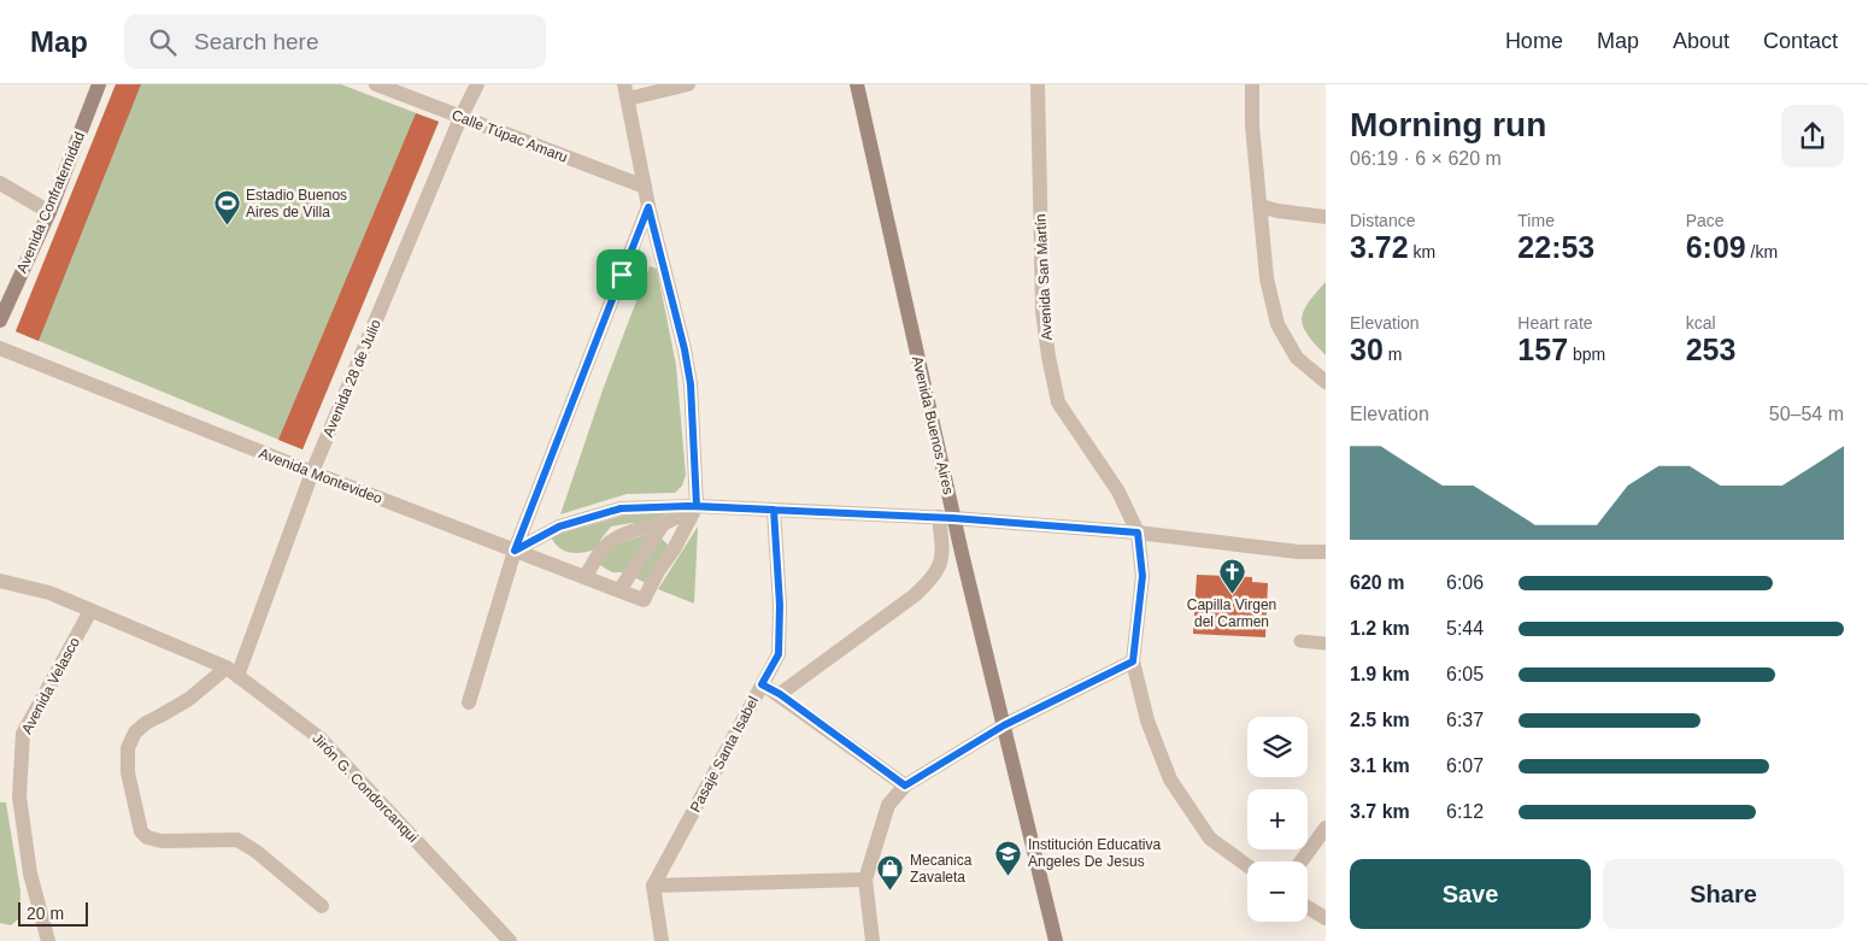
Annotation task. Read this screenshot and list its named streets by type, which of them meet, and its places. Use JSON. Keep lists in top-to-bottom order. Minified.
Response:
{"streets":{"street":["Calle Túpac Amaru","Avenida Confraternidad","Avenida San Martín","Avenida 28 de Julio","Avenida Buenos Aires","Avenida Montevideo","Avenida Velasco","Pasaje Santa Isabel","Jirón G. Condorcanqui"]},"crossings":[["Calle Túpac Amaru","Avenida 28 de Julio"],["Avenida 28 de Julio","Avenida Montevideo"],["Avenida 28 de Julio","Jirón G. Condorcanqui"],["Avenida Velasco","Jirón G. Condorcanqui"]],"places":{"sports":["Estadio Buenos Aires de Villa"],"church":["Capilla Virgen del Carmen"],"school or university":["Institución Educativa Angeles De Jesus"],"shop":["Mecanica Zavaleta"]},"scale_bar":"20 m","page":{"header":"Map","search":"Search here","nav":["Home","Map","About","Contact"],"heading":["Morning run","06:19 · 6 × 620 m"],"stats":[["Distance","3.72 km"],["Time","22:53"],["Pace","6:09 /km"],["Elevation","30 m"],["Heart rate","157 bpm"],["kcal","253"]],"chart":["Elevation","50–54 m"],"list":[{"name":"620 m","note":"6:06"},{"name":"1.2 km","note":"5:44"},{"name":"1.9 km","note":"6:05"},{"name":"2.5 km","note":"6:37"},{"name":"3.1 km","note":"6:07"},{"name":"3.7 km","note":"6:12"}],"map_buttons":["+","−"],"buttons":["Save","Share"],"scale":"20 m"}}
